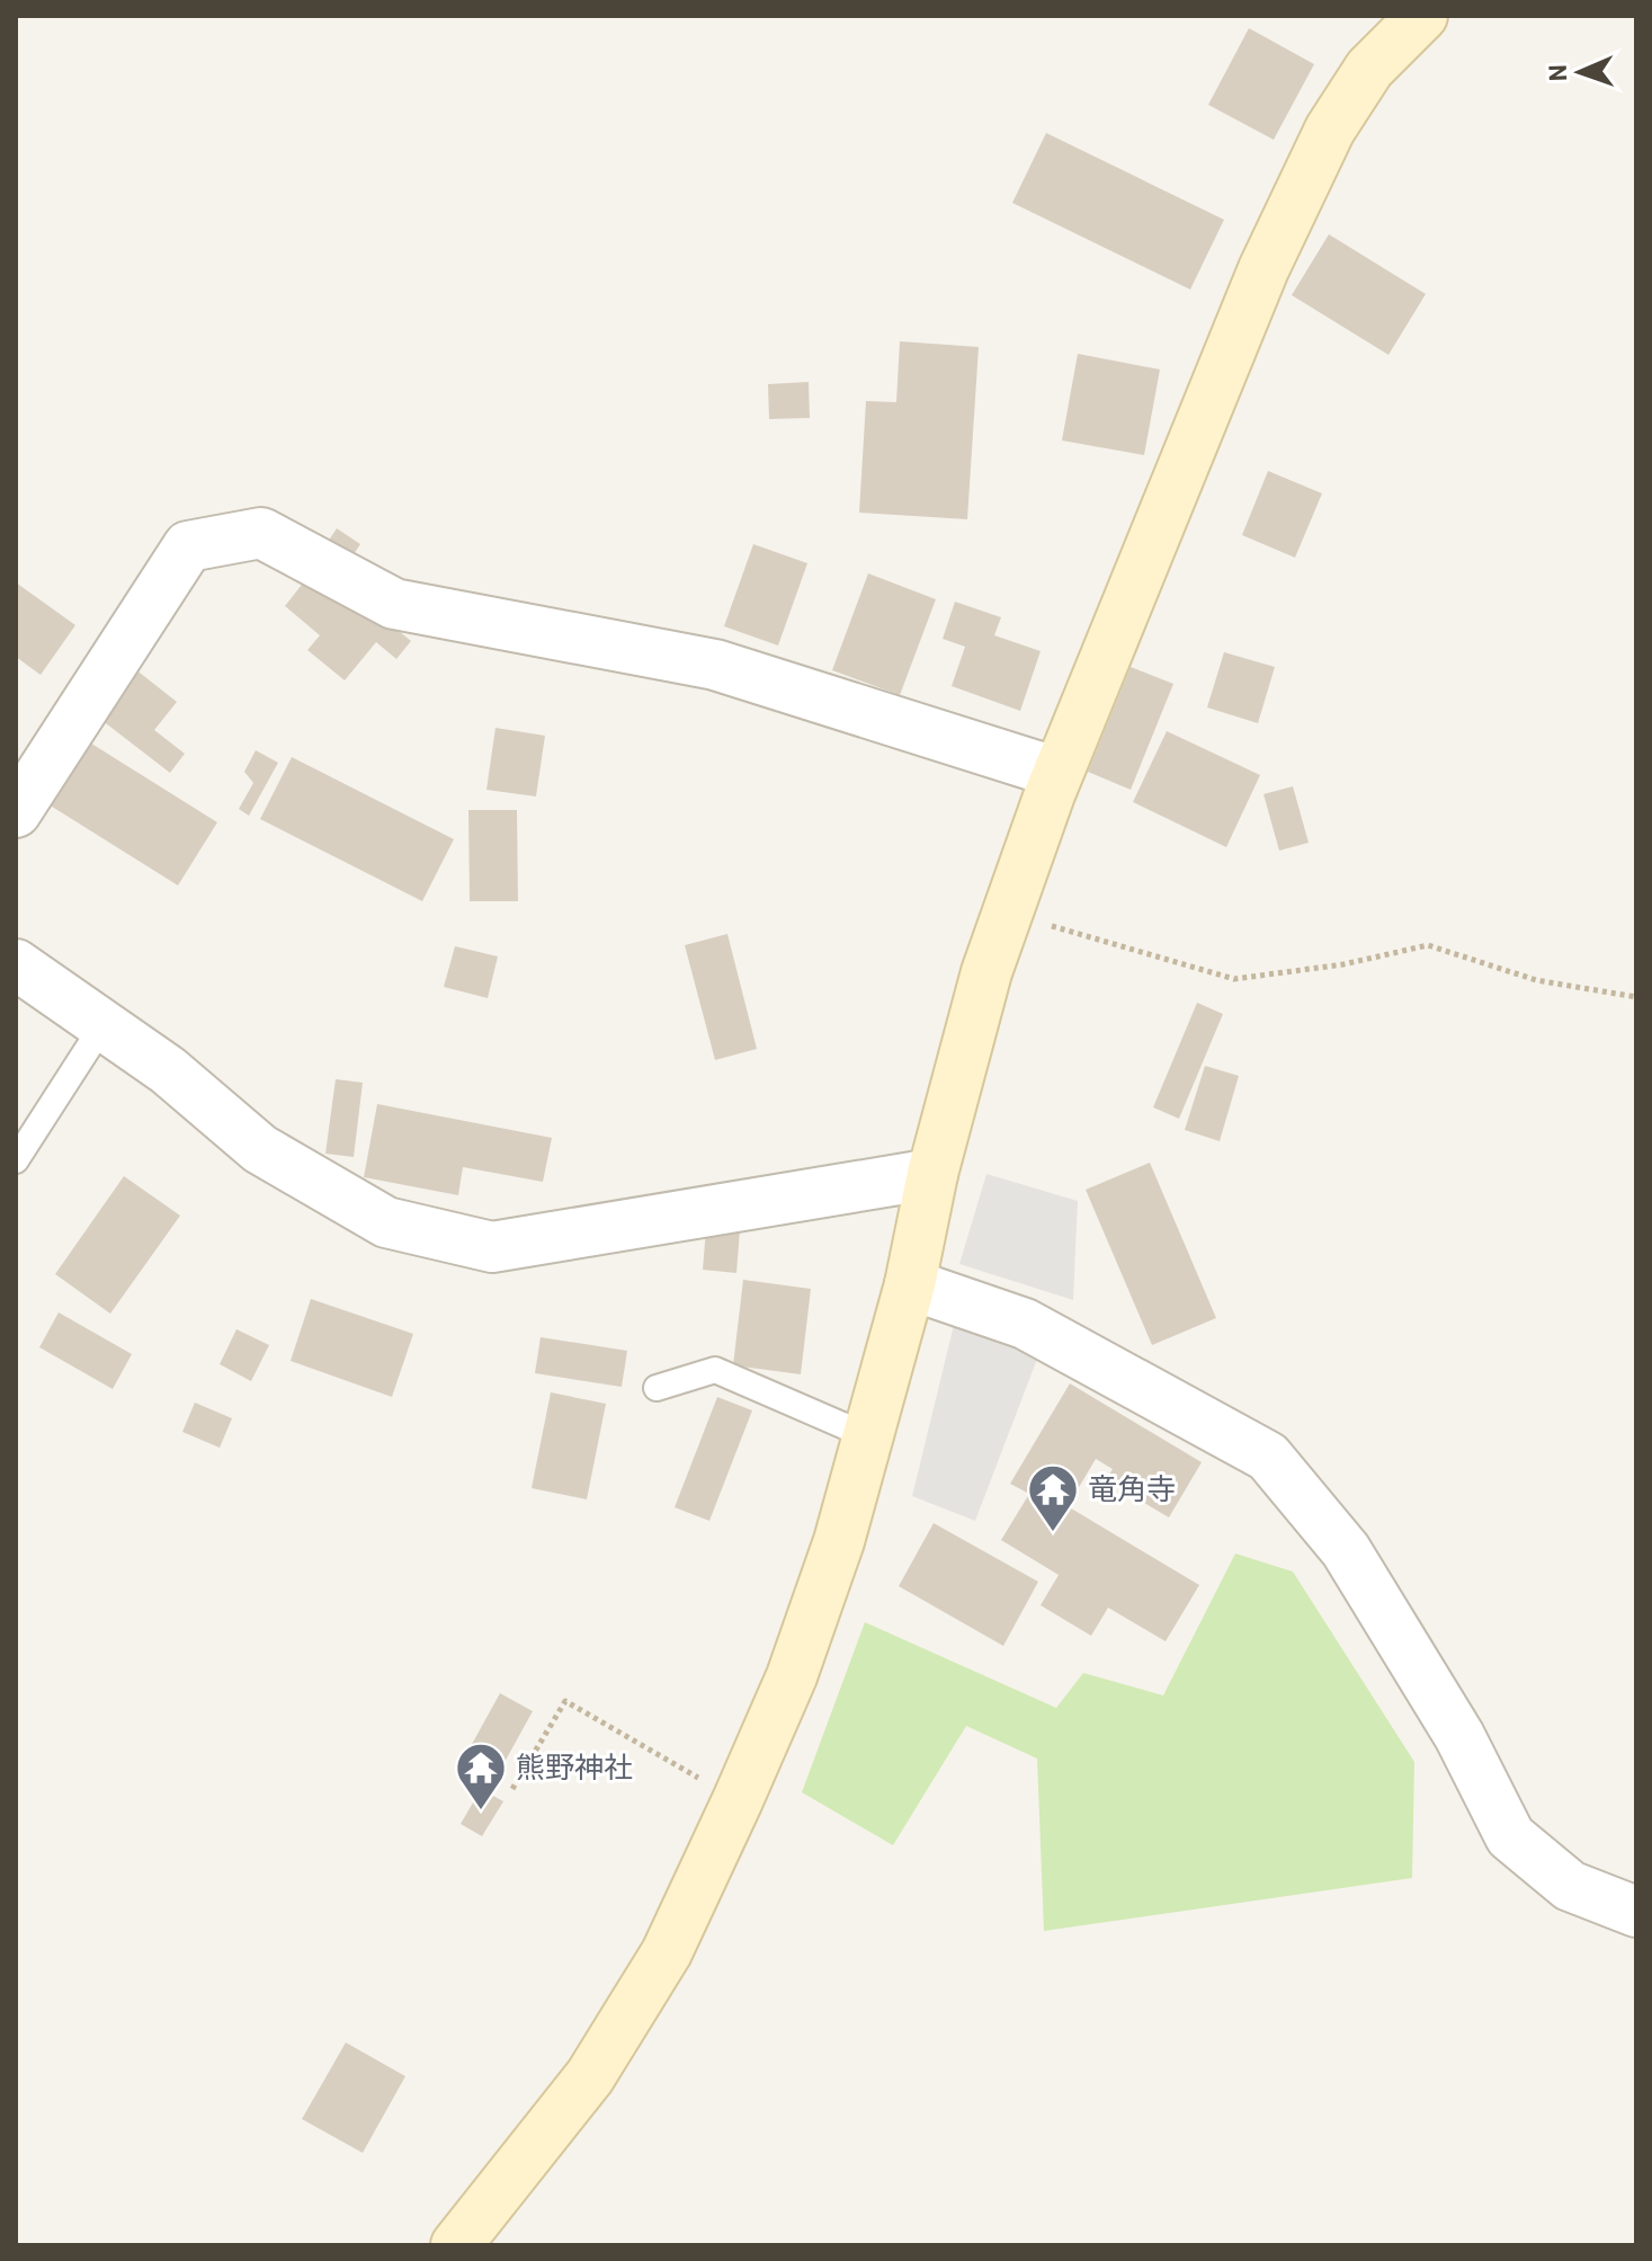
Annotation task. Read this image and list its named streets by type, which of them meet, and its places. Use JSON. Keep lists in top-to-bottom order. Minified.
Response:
{"places":{"temple":["竜角寺","熊野神社"]},"north":"left"}
